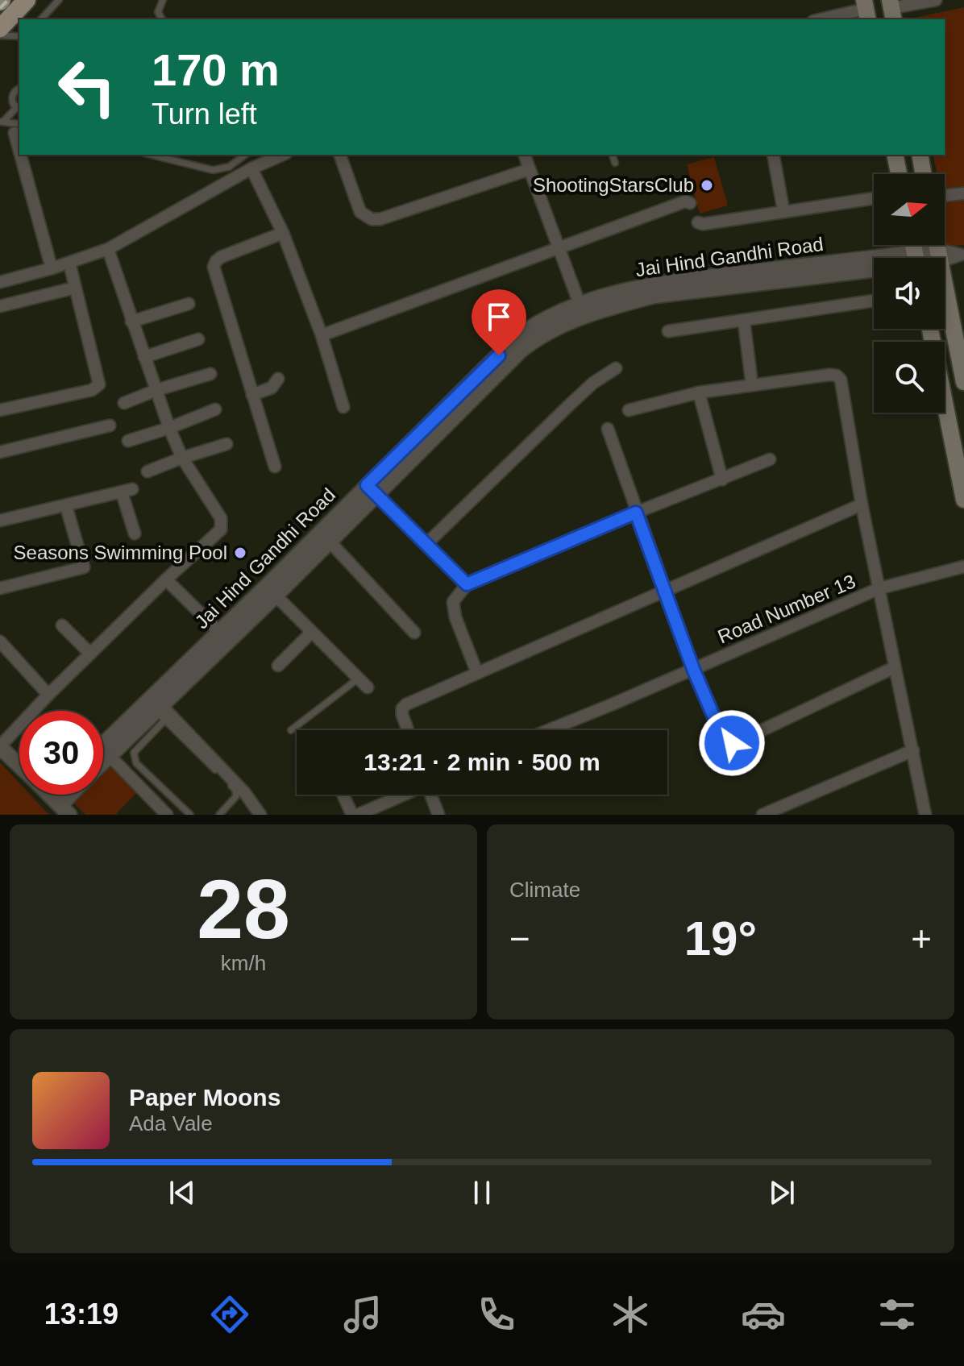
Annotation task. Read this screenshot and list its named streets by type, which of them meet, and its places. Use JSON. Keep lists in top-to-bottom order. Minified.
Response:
{"streets":{"street":["Jai Hind Gandhi Road","Road Number 13"]},"places":["ShootingStarsClub","Seasons Swimming Pool"],"north":"right","page":{"turn":["170 m","Turn left"],"limit":"30","trip":"13:21 · 2 min · 500 m","tile":[["28","km/h"],"Climate"],"heat":["−","19°","+"],"song":["Paper Moons","Ada Vale"],"tabs":"13:19"}}
